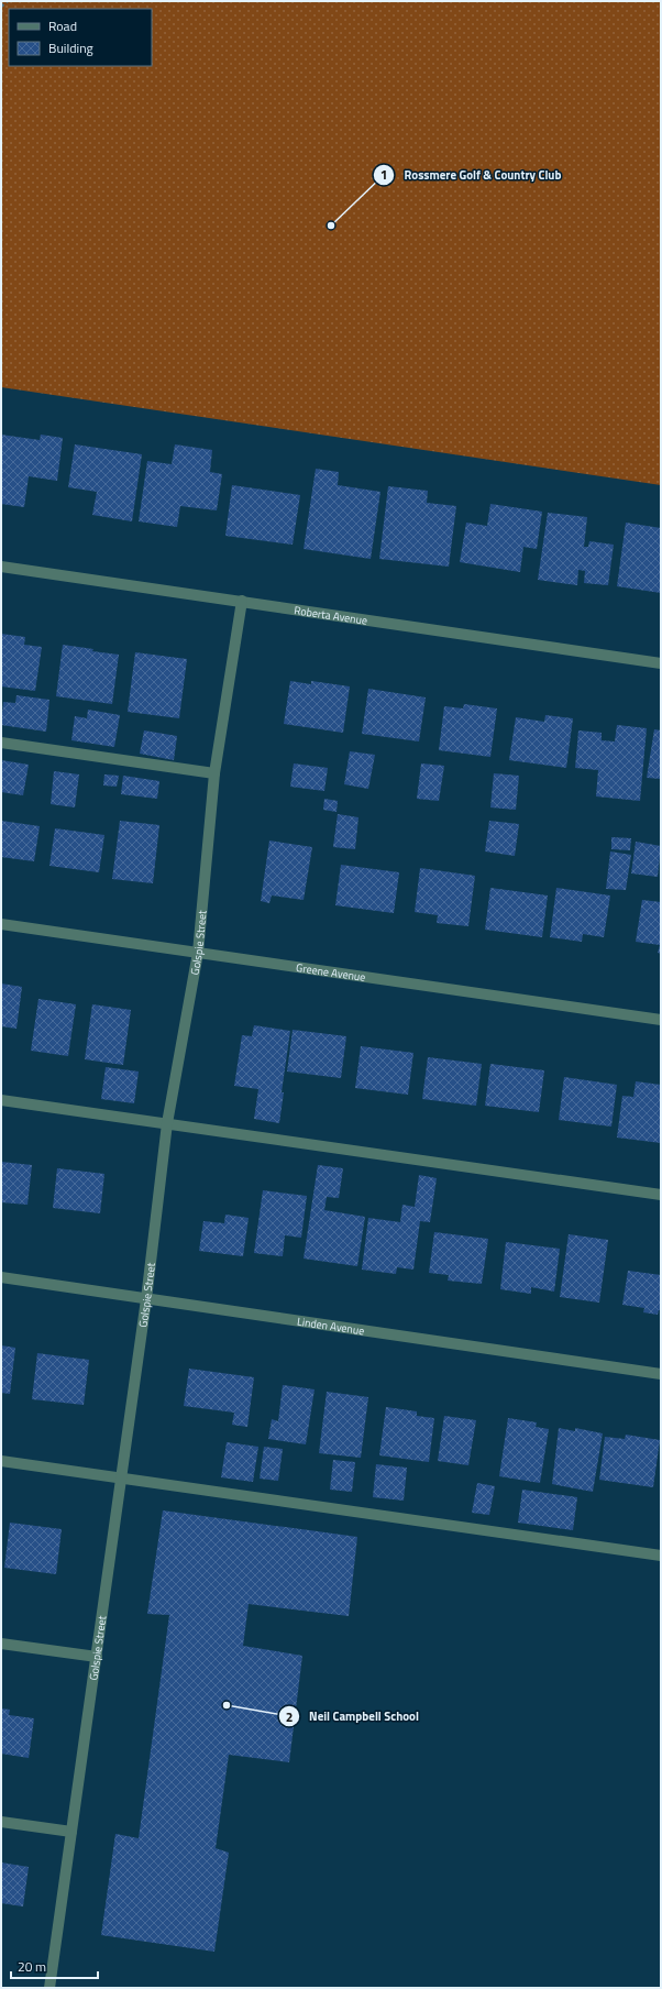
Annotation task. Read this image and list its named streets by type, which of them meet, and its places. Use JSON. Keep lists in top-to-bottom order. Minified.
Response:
{"streets":{"street":["Roberta Avenue","Golspie Street","Greene Avenue","Linden Avenue"]},"crossings":[["Roberta Avenue","Golspie Street"],["Golspie Street","Greene Avenue"],["Golspie Street","Linden Avenue"]],"places":["Rossmere Golf & Country Club","Neil Campbell School"],"legend":["Road","Building"],"scale_bar":"20 m"}
